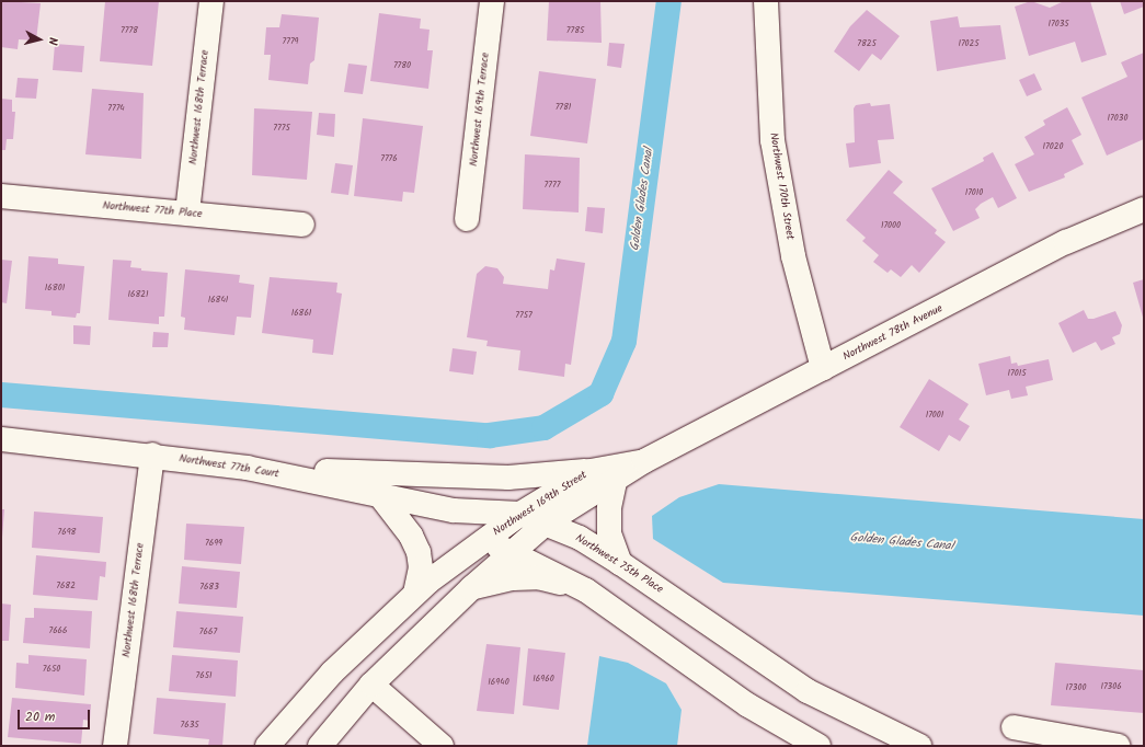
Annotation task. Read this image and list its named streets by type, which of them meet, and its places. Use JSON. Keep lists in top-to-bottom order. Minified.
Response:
{"streets":{"street":["Northwest 168th Terrace","Northwest 169th Terrace","Northwest 170th Street","Northwest 77th Place","Northwest 78th Avenue","Northwest 77th Court","Northwest 169th Street","Northwest 75th Place"]},"crossings":[["Northwest 168th Terrace","Northwest 77th Place"],["Northwest 168th Terrace","Northwest 77th Court"],["Northwest 170th Street","Northwest 78th Avenue"],["Northwest 78th Avenue","Northwest 169th Street"],["Northwest 77th Court","Northwest 75th Place"],["Northwest 169th Street","Northwest 75th Place"]],"water":["Golden Glades Canal"],"house_numbers":["17035","7778","7785","7779","7825","17025","7780","7781","7774","17030","7775","17020","7776","7777","17010","17000","16801","16821","16841","16861","7757","17015","17001","7698","7699","7682","7683","7666","7667","7650","7651","16960","16940","17306","17300","7635"],"scale_bar":"20 m","north":"right"}
